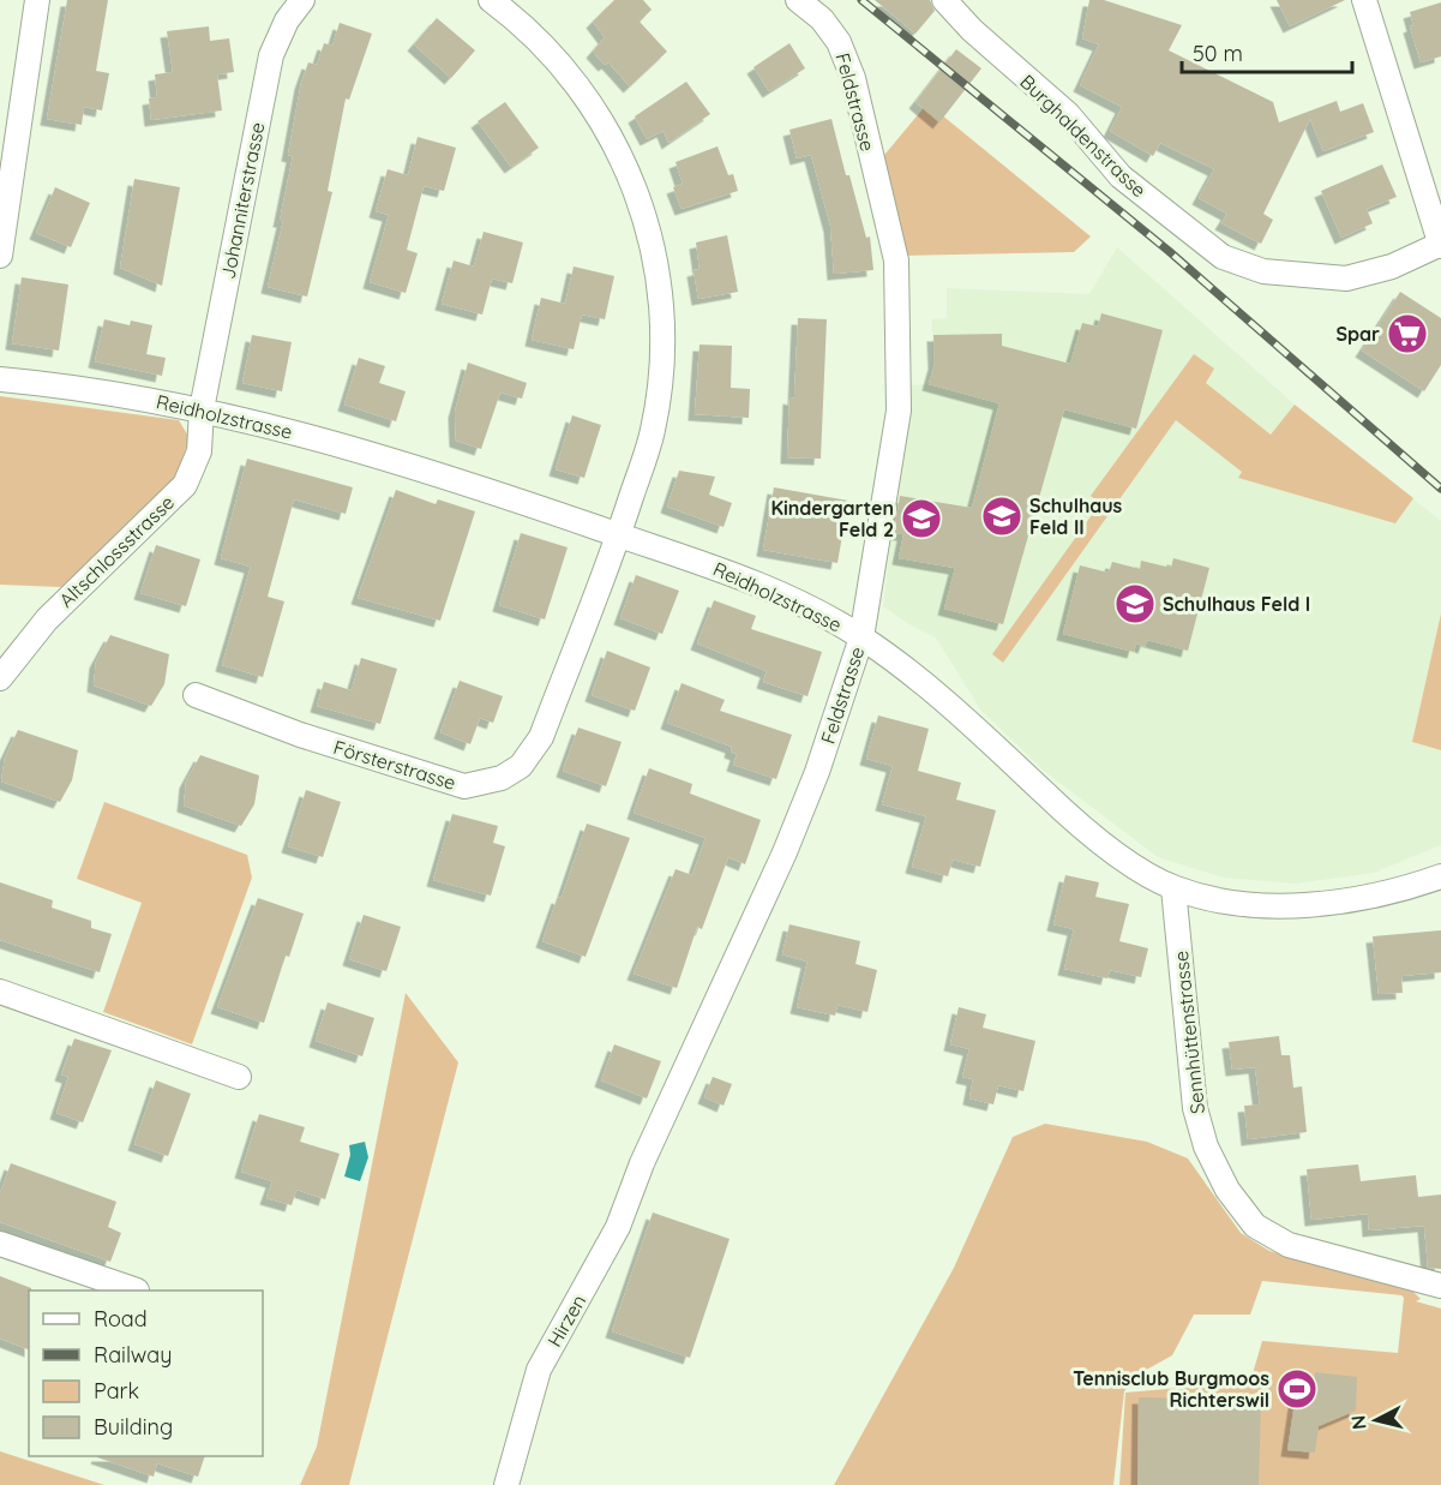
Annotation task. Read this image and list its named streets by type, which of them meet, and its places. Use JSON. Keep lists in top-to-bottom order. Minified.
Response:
{"streets":{"street":["Feldstrasse","Burghaldenstrasse","Johanniterstrasse","Reidholzstrasse","Altschlossstrasse","Försterstrasse","Sennhüttenstrasse","Hirzen"]},"crossings":[["Feldstrasse","Reidholzstrasse"],["Feldstrasse","Hirzen"],["Johanniterstrasse","Reidholzstrasse"],["Johanniterstrasse","Altschlossstrasse"],["Reidholzstrasse","Altschlossstrasse"],["Reidholzstrasse","Försterstrasse"],["Reidholzstrasse","Sennhüttenstrasse"]],"places":{"supermarket":["Spar"],"school or university":["Schulhaus Feld II","Kindergarten Feld 2","Schulhaus Feld I"],"sports":["Tennisclub Burgmoos Richterswil"]},"legend":["Road","Railway","Park","Building"],"scale_bar":"50 m","north":"left"}
